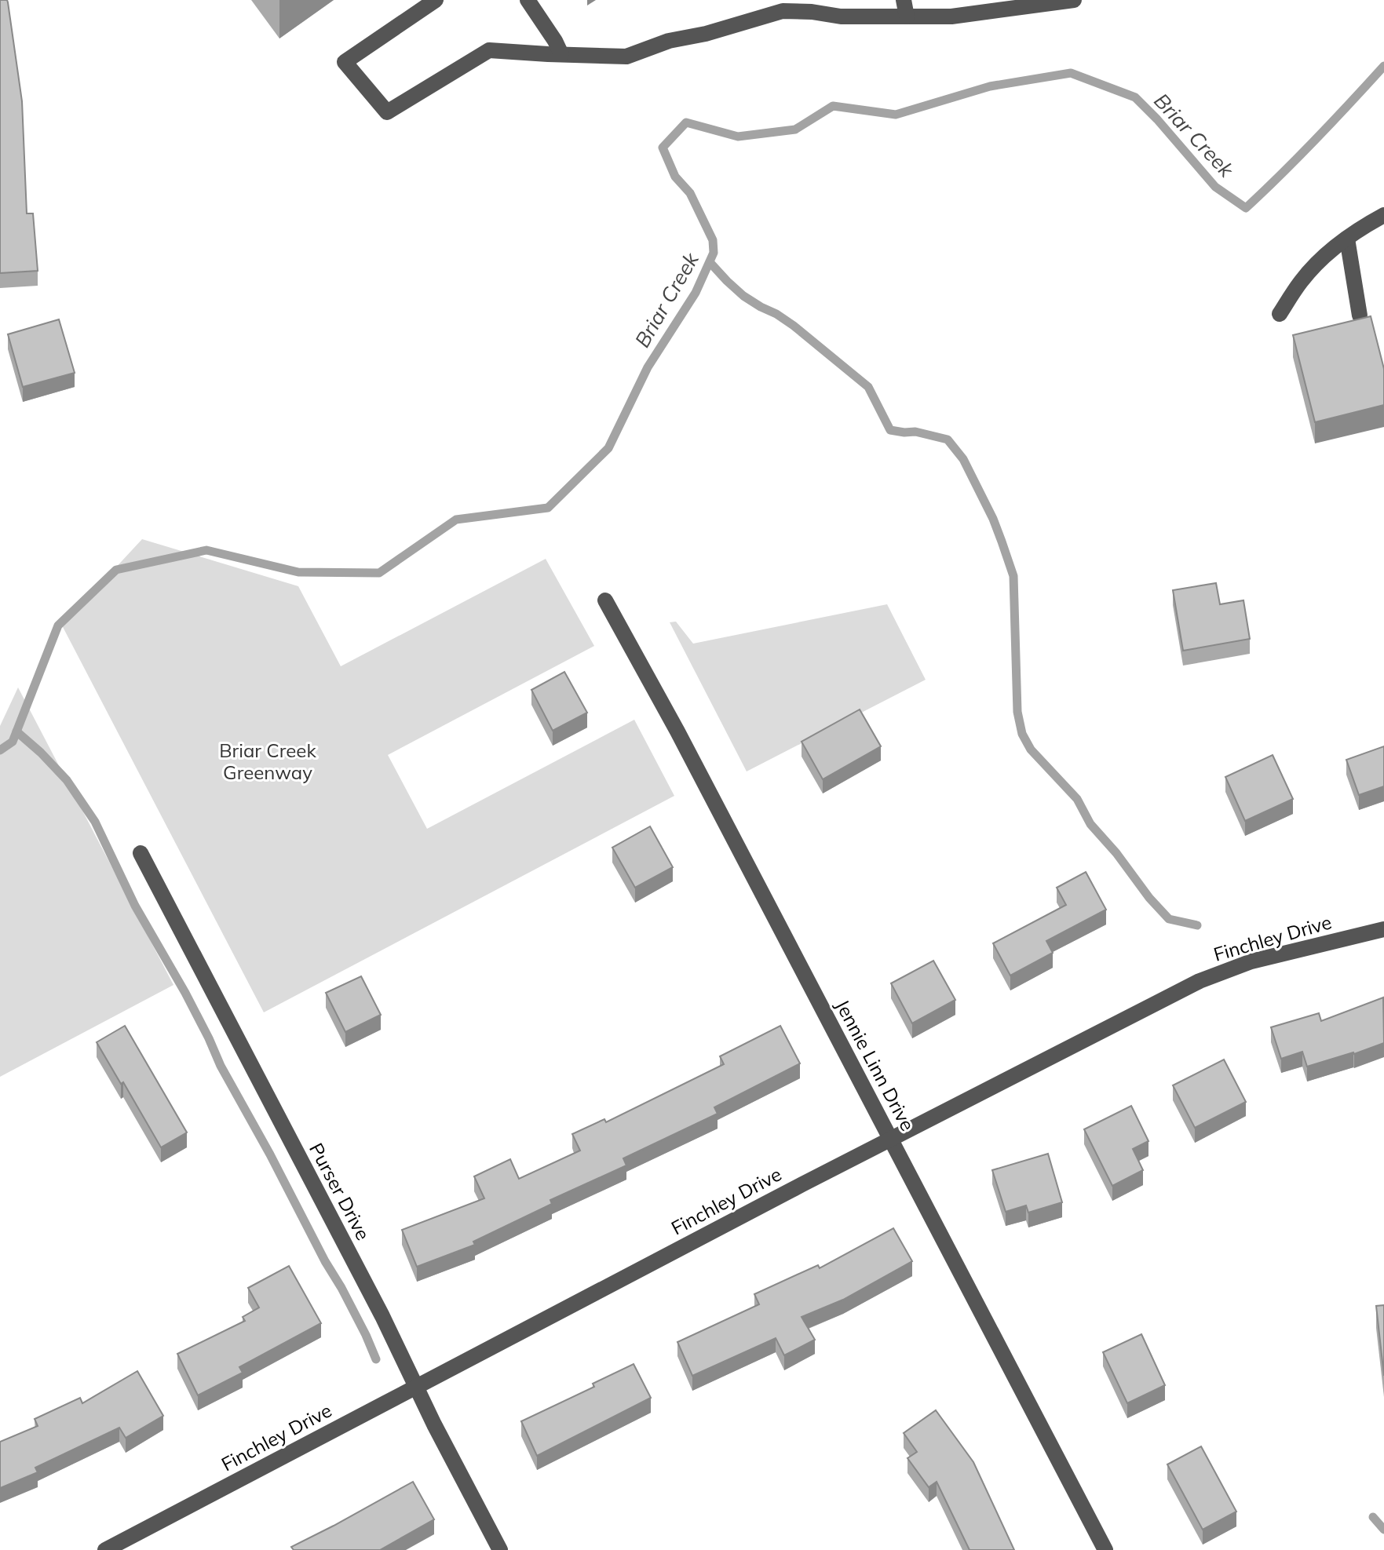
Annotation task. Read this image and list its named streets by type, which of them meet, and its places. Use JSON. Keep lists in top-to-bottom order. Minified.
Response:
{"streets":{"street":["Finchley Drive","Jennie Linn Drive","Purser Drive"]},"crossings":[["Finchley Drive","Jennie Linn Drive"],["Finchley Drive","Purser Drive"]],"water":["Briar Creek"],"parks":["Briar Creek Greenway"]}
